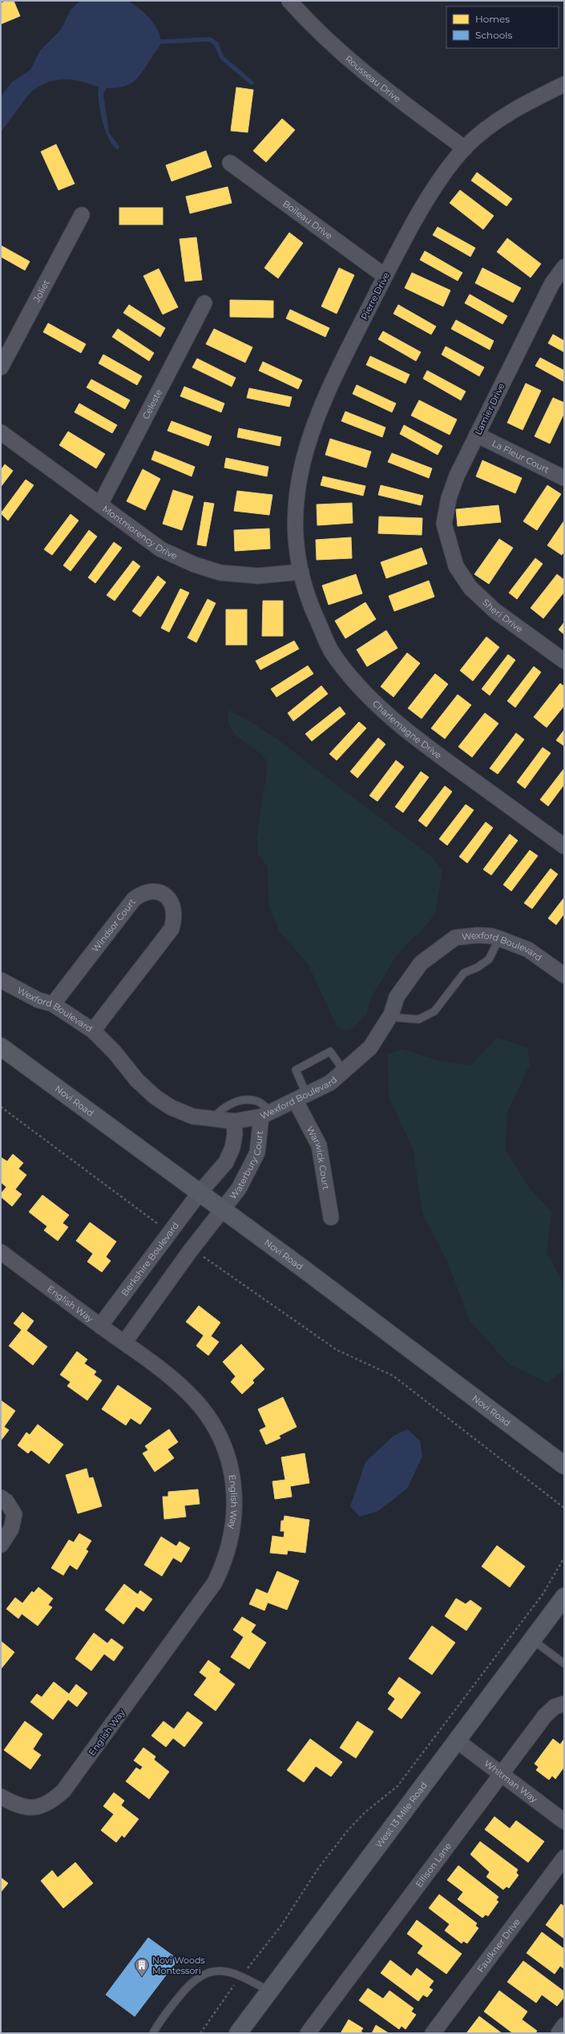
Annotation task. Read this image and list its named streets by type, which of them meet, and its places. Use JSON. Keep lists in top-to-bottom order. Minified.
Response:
{"streets":{"main road":["Novi Road","West 13 Mile Road"],"street":["Rousseau Drive","Boileau Drive","Joliet","Pierre Drive","Celeste","Lamier Drive","La Fleur Court","Montmorency Drive","Sheri Drive","Charlemagne Drive","Windsor Court","Wexford Boulevard","Warwick Court","Waterbury Court","Berkshire Boulevard","English Way","Whitman Way","Ellison Lane","Faulkner Drive"]},"crossings":[["Rousseau Drive","Pierre Drive"],["Boileau Drive","Pierre Drive"],["Pierre Drive","Montmorency Drive"],["Pierre Drive","Charlemagne Drive"],["Celeste","Montmorency Drive"],["Lamier Drive","La Fleur Court"],["Lamier Drive","Sheri Drive"],["Montmorency Drive","Charlemagne Drive"],["Windsor Court","Wexford Boulevard"],["Wexford Boulevard","Warwick Court"],["Wexford Boulevard","Waterbury Court"],["Novi Road","Waterbury Court"],["Novi Road","Berkshire Boulevard"],["Waterbury Court","Berkshire Boulevard"],["Berkshire Boulevard","English Way"],["Whitman Way","West 13 Mile Road"],["Whitman Way","Ellison Lane"]],"places":{"building":["Novi Woods Montessori"]},"legend":["Homes","Schools"]}
